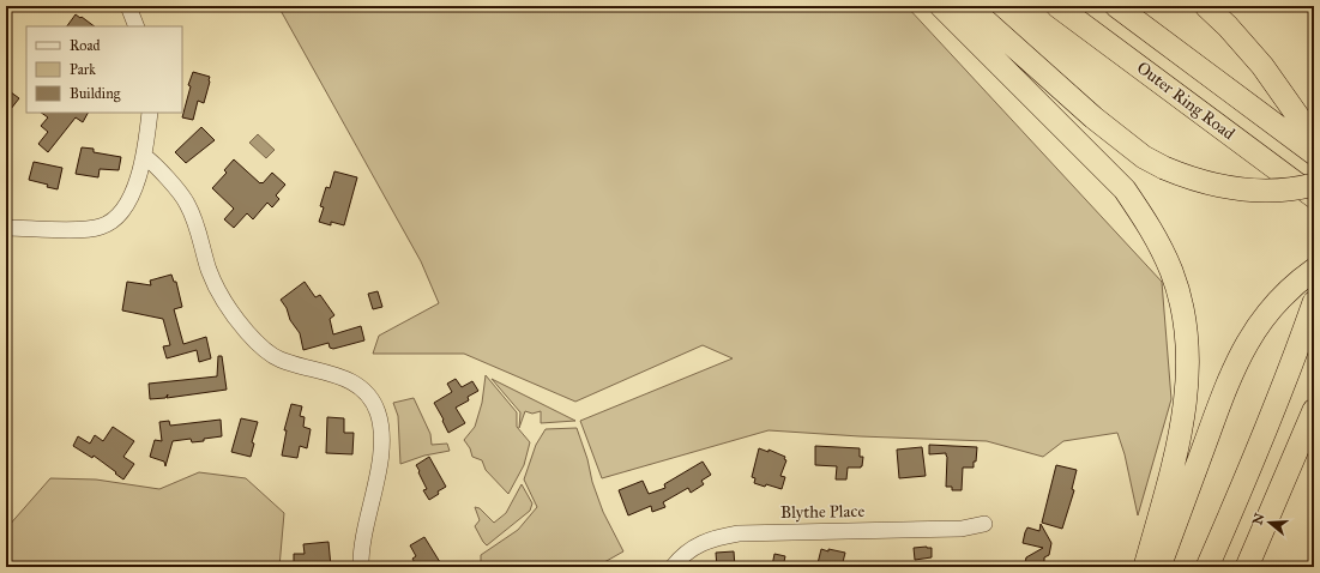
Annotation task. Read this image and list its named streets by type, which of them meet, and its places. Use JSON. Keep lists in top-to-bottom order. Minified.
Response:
{"streets":{"highway":["Outer Ring Road"],"street":["Blythe Place"]},"legend":["Road","Park","Building"],"north":"left"}
